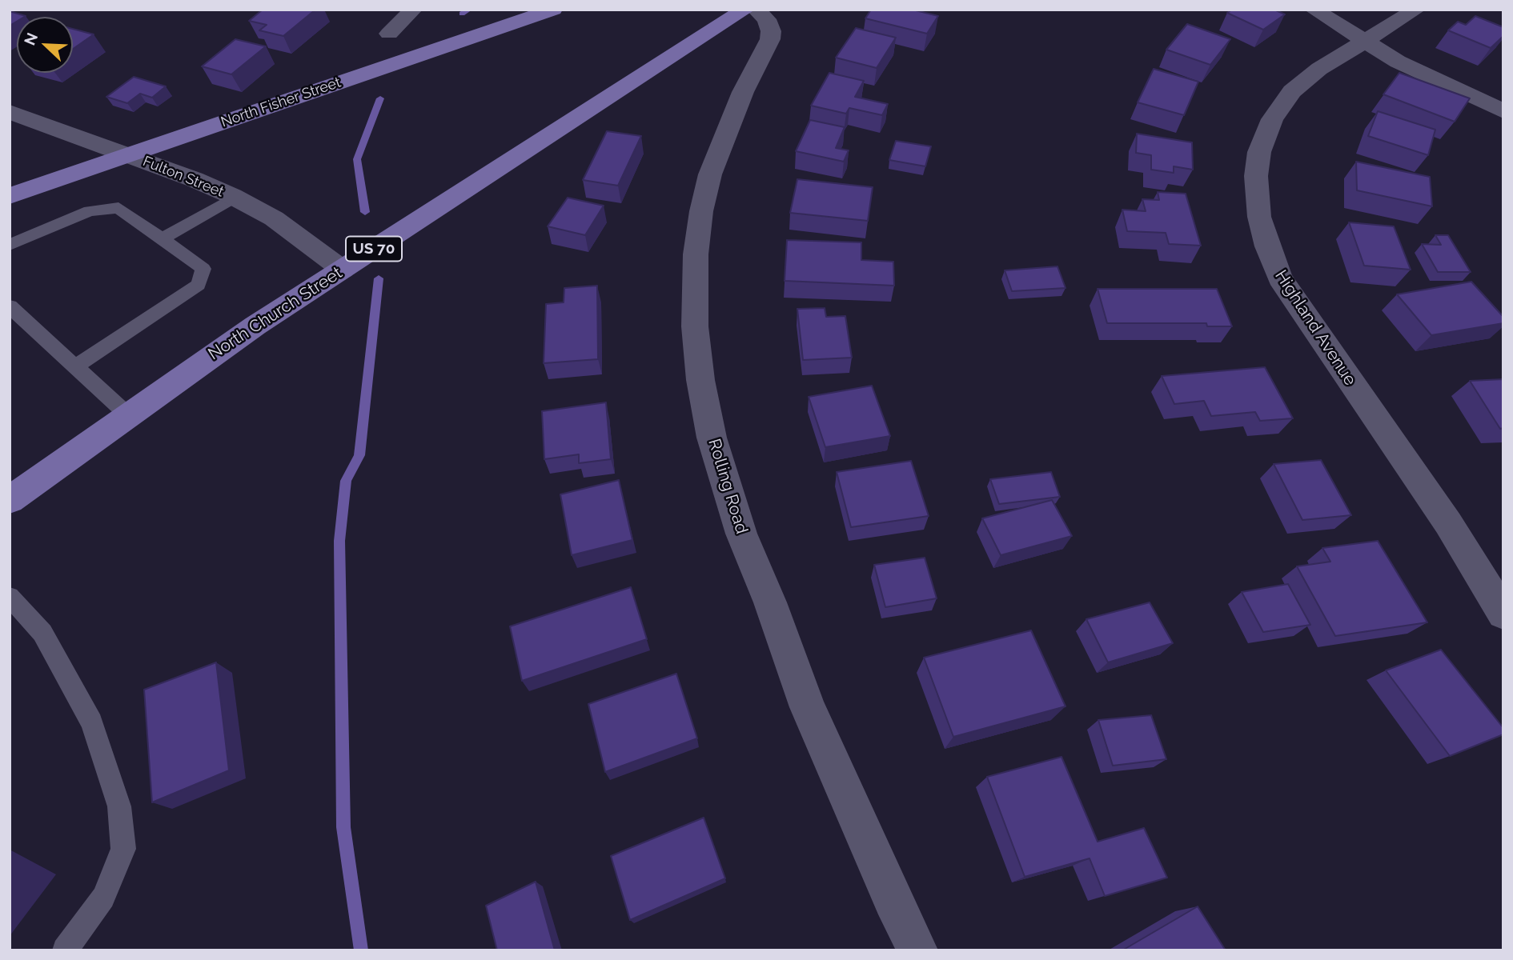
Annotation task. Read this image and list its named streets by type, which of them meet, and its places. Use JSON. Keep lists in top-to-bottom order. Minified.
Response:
{"streets":{"main road":["North Fisher Street","US 70","North Church Street"],"street":["Fulton Street","Highland Avenue","Rolling Road"]},"crossings":[["North Fisher Street","Fulton Street"],["Fulton Street","North Church Street"]],"north":"top left"}
